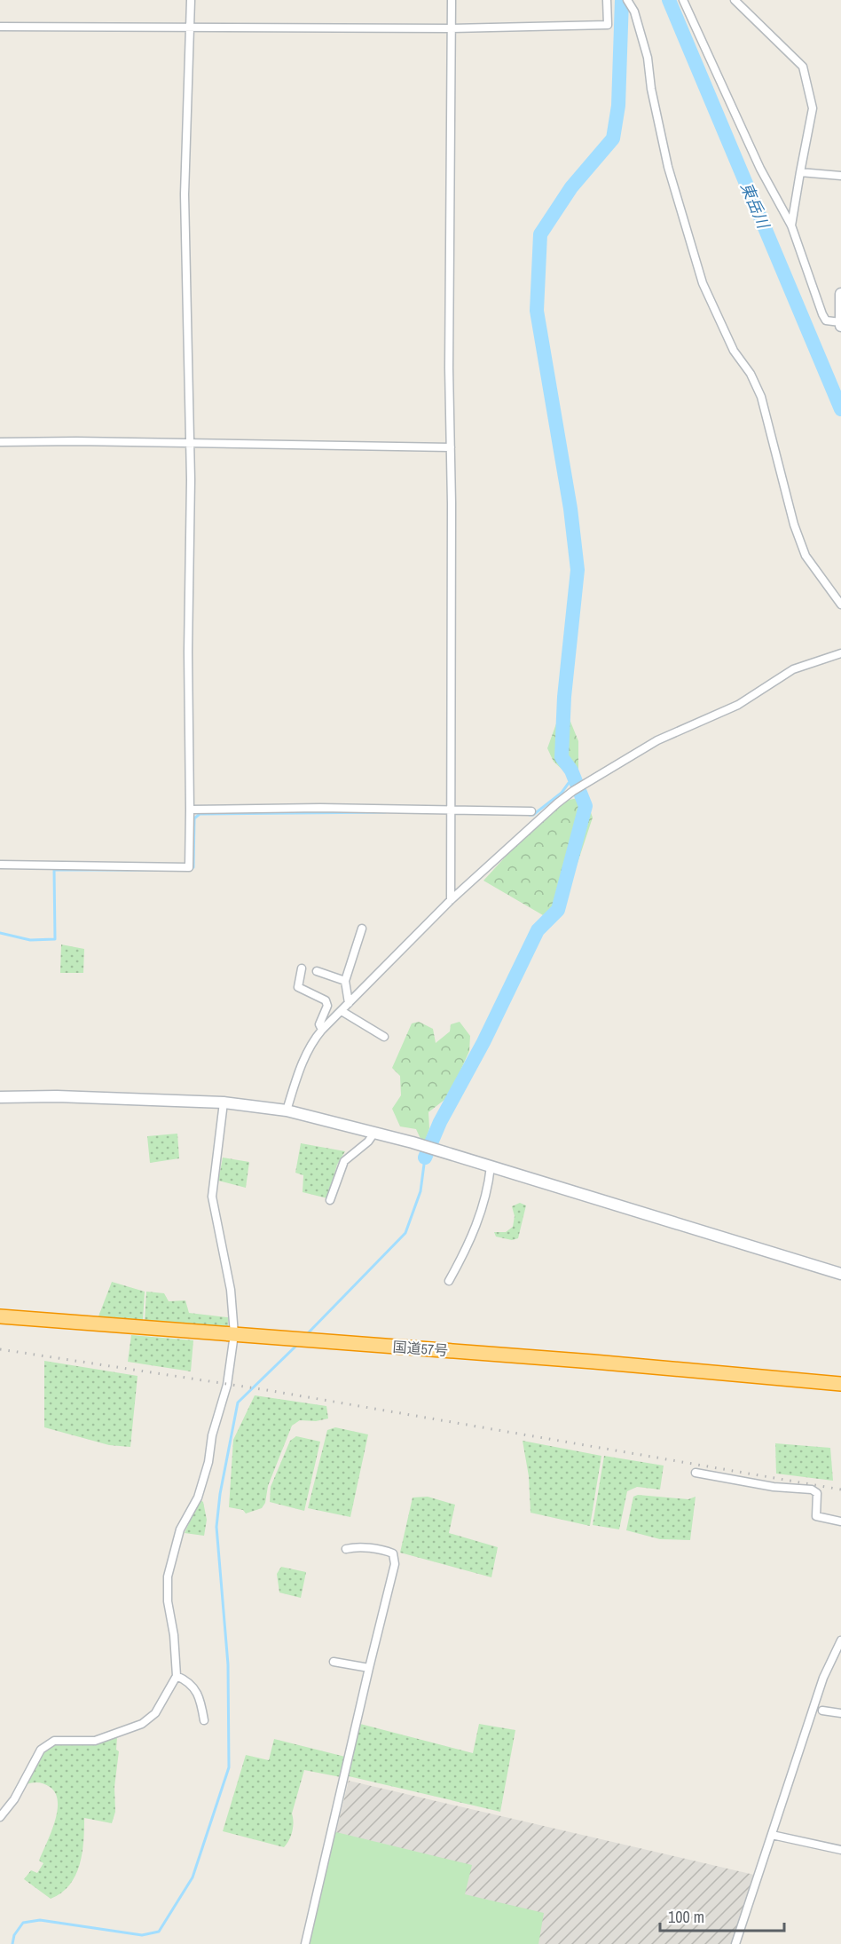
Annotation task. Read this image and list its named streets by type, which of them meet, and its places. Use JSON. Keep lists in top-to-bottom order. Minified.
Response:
{"streets":{"highway":["国道57号"]},"water":["東岳川"],"scale_bar":"100 m"}
